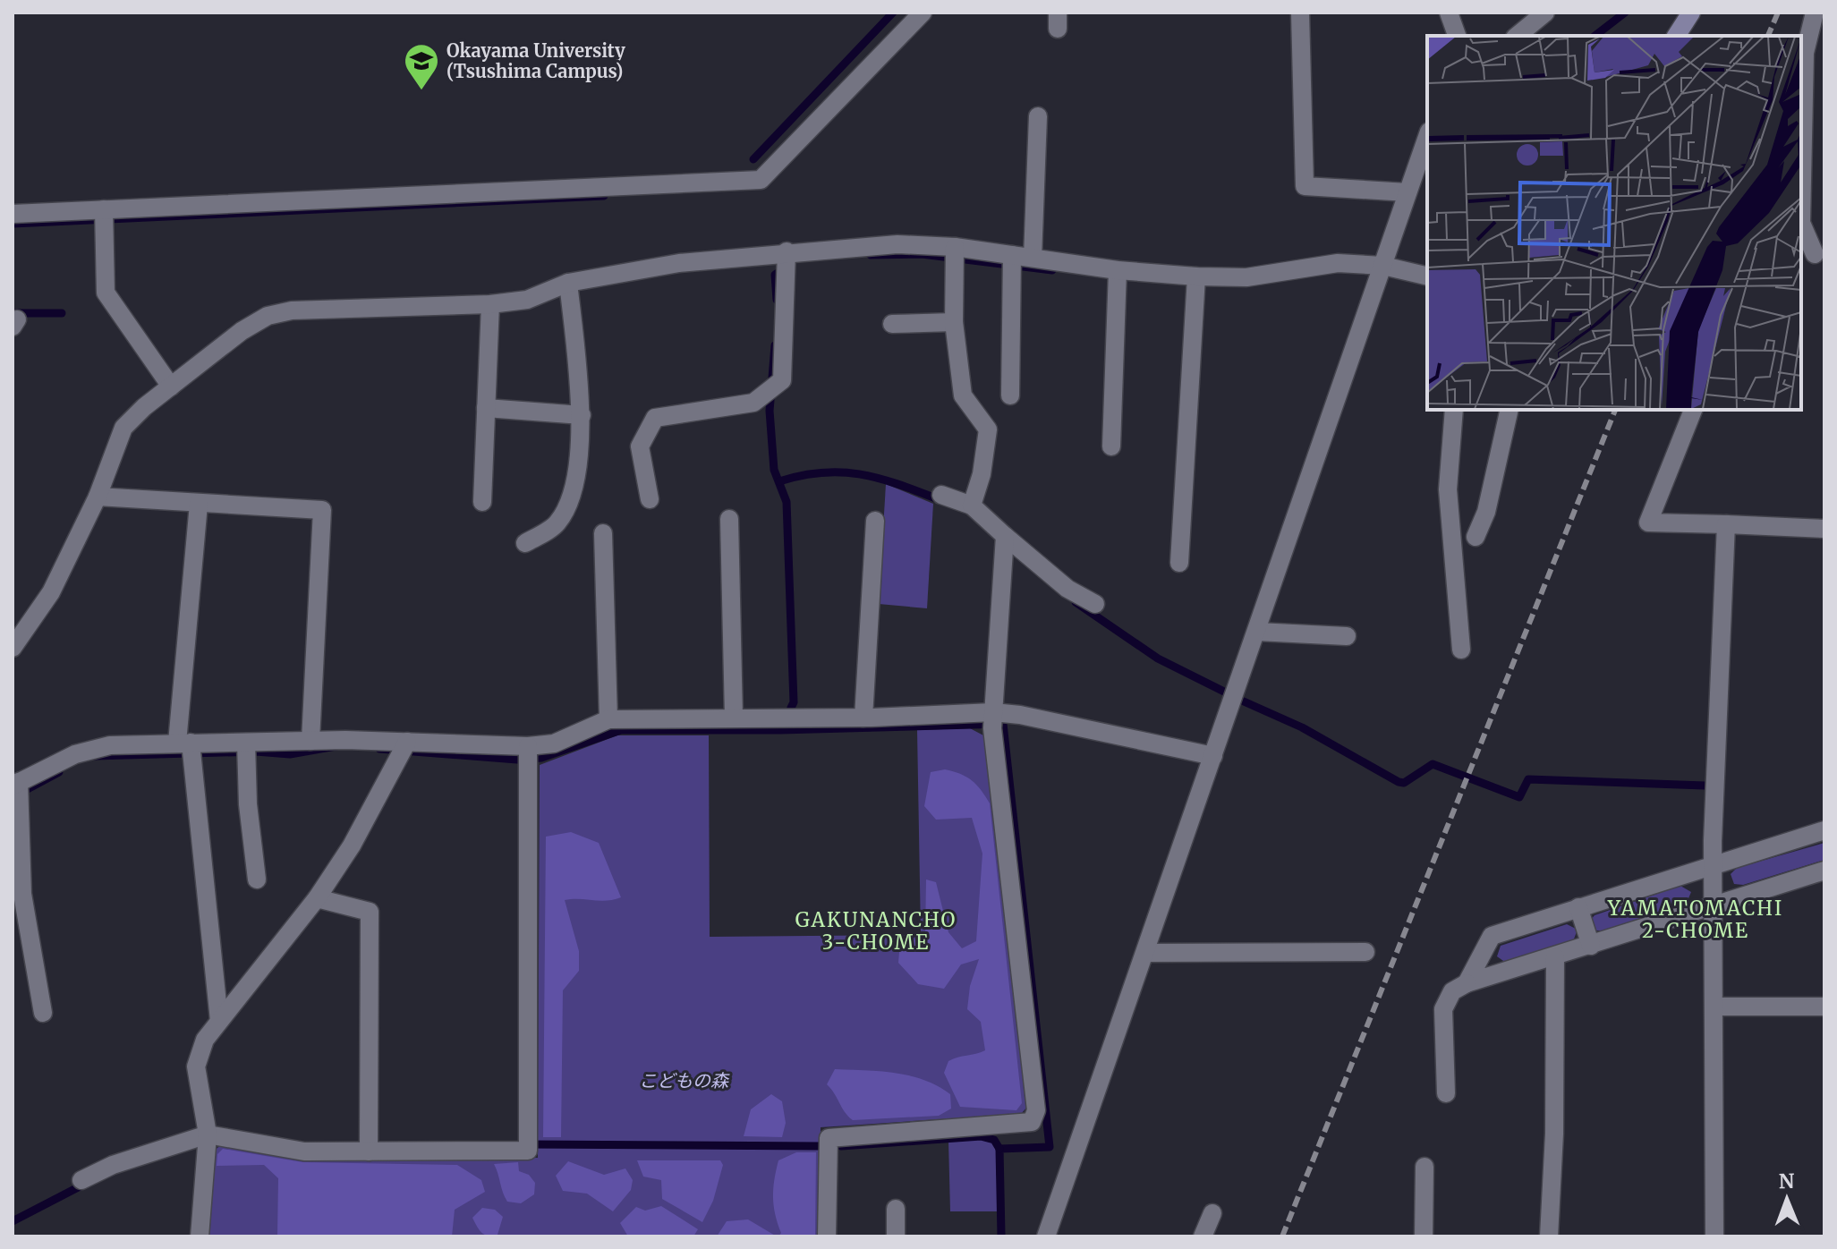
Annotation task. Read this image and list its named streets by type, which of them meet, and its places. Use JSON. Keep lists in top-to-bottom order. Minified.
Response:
{"districts":["YAMATOMACHI 2-CHOME","GAKUNANCHO 3-CHOME"],"parks":["こどもの森"],"places":{"school or university":["Okayama University (Tsushima Campus)"]},"north":"top"}
